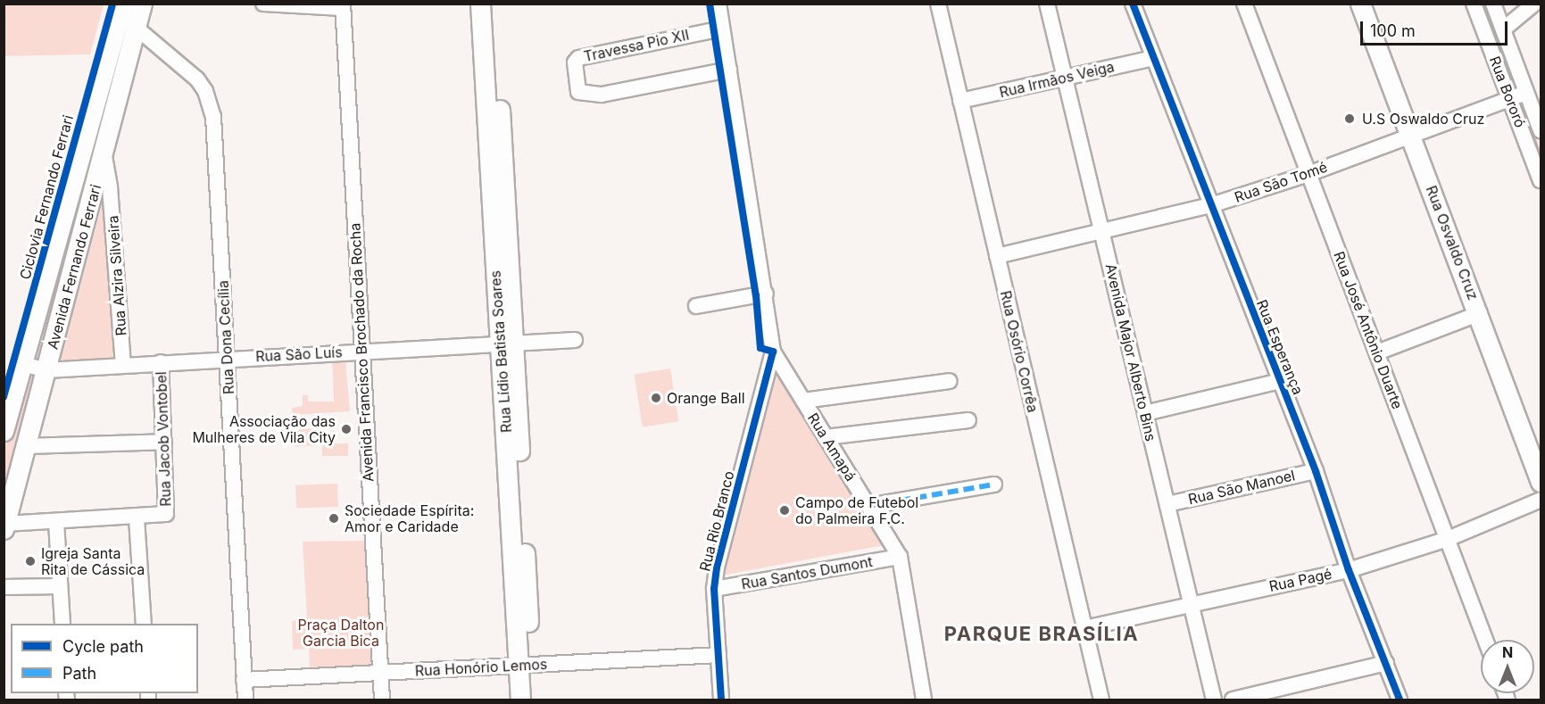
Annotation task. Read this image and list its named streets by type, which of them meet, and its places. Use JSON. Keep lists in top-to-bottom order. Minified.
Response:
{"streets":{"main road":["Rua Osvaldo Cruz","Avenida Fernando Ferrari","Rua Lídio Batista Soares"],"street":["Travessa Pio XII","Rua Irmãos Veiga","Rua Bororó","Rua São Tomé","Rua Alzira Silveira","Rua José Antônio Duarte","Rua Dona Cecília","Rua Esperança","Rua Osório Corrêa","Avenida Francisco Brochado da Rocha","Avenida Major Alberto Bins","Rua São Luís","Rua Jacob Vontobel","Rua Amapá","Rua São Manoel","Rua Rio Branco","Rua Santos Dumont","Rua Pagé","Rua Honório Lemos"],"cycle path":["Ciclovia Fernando Ferrari"]},"crossings":[["Rua Irmãos Veiga","Rua Esperança"],["Rua Irmãos Veiga","Rua Osório Corrêa"],["Rua Irmãos Veiga","Avenida Major Alberto Bins"],["Rua Bororó","Rua São Tomé"],["Rua São Tomé","Rua Osvaldo Cruz"],["Rua São Tomé","Rua José Antônio Duarte"],["Rua São Tomé","Rua Esperança"],["Rua São Tomé","Rua Osório Corrêa"],["Rua São Tomé","Avenida Major Alberto Bins"],["Avenida Fernando Ferrari","Rua Alzira Silveira"],["Avenida Fernando Ferrari","Rua Dona Cecília"],["Avenida Fernando Ferrari","Rua São Luís"],["Avenida Fernando Ferrari","Rua Jacob Vontobel"],["Rua Alzira Silveira","Rua São Luís"],["Rua José Antônio Duarte","Rua Pagé"],["Rua Dona Cecília","Rua São Luís"],["Rua Dona Cecília","Rua Honório Lemos"],["Rua Esperança","Rua São Manoel"],["Rua Esperança","Rua Pagé"],["Rua Lídio Batista Soares","Rua São Luís"],["Rua Lídio Batista Soares","Rua Honório Lemos"],["Rua Osório Corrêa","Rua Pagé"],["Avenida Francisco Brochado da Rocha","Rua São Luís"],["Avenida Francisco Brochado da Rocha","Rua Honório Lemos"],["Avenida Major Alberto Bins","Rua São Manoel"],["Avenida Major Alberto Bins","Rua Pagé"],["Rua São Luís","Rua Jacob Vontobel"],["Rua Amapá","Rua Rio Branco"],["Rua Amapá","Rua Santos Dumont"],["Rua Rio Branco","Rua Santos Dumont"],["Rua Rio Branco","Rua Honório Lemos"]],"districts":["PARQUE BRASÍLIA"],"parks":["Praça Dalton Garcia Bica"],"places":["U.S Oswaldo Cruz","Orange Ball","Associação das Mulheres de Vila City","Campo de Futebol do Palmeira F.C.","Sociedade Espírita: Amor e Caridade","Igreja Santa Rita de Cássica"],"legend":["Cycle path","Path"],"scale_bar":"100 m","north":"top"}
